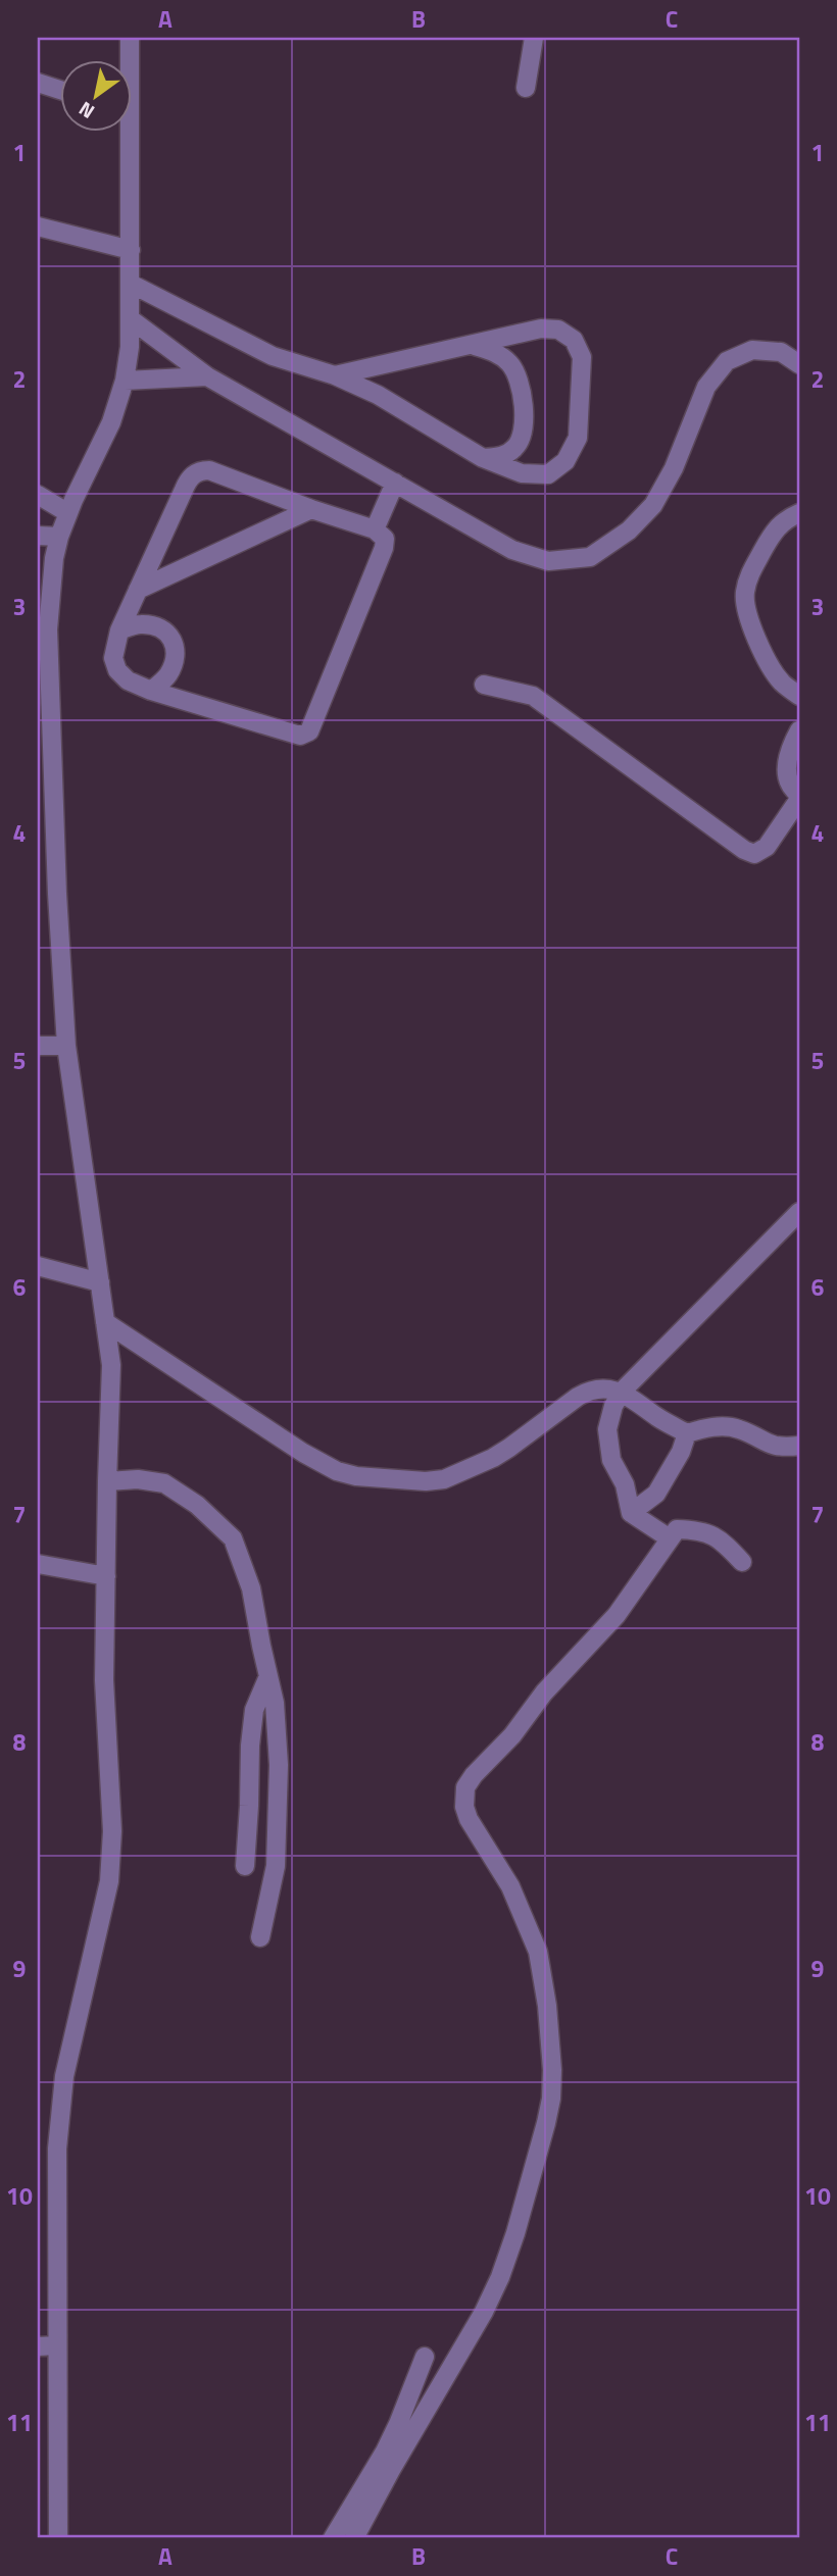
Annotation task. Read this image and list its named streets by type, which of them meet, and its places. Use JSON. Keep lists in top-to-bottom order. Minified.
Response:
{"north":"bottom left","grid":{"columns":["A","B","C"],"rows":["1","2","3","4","5","6","7","8","9","10","11"]}}
